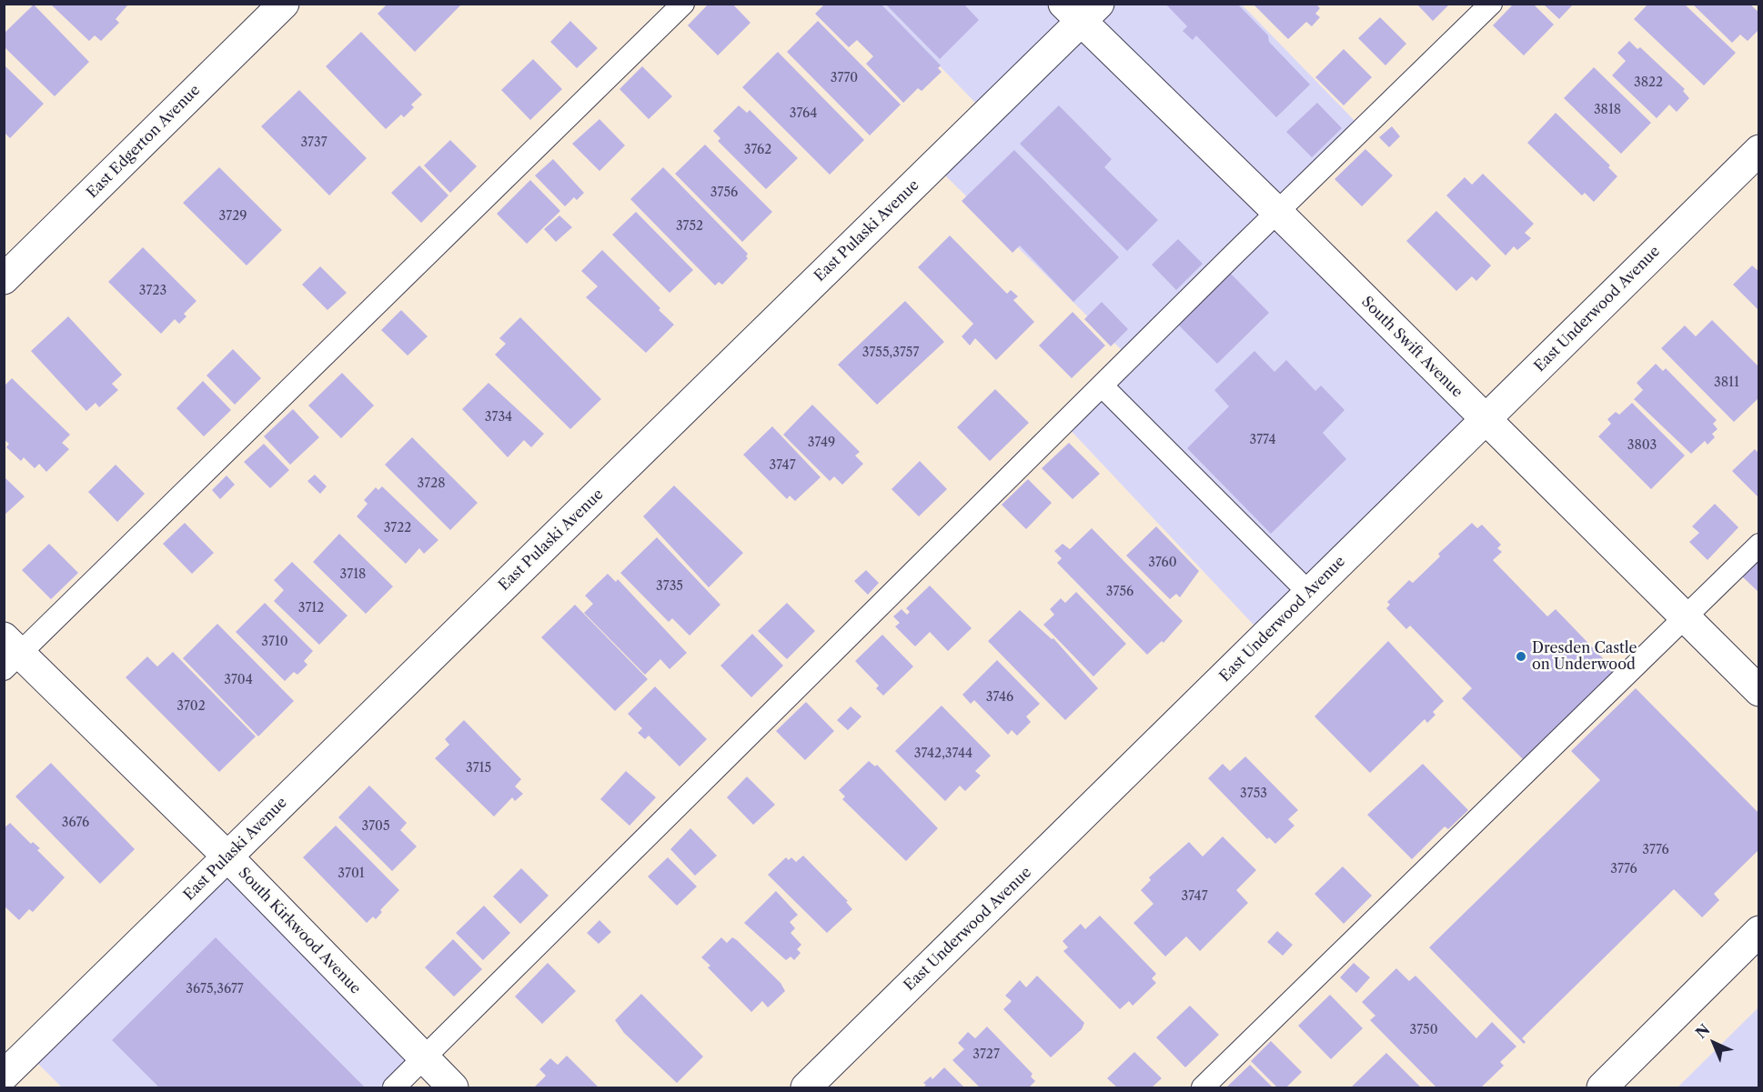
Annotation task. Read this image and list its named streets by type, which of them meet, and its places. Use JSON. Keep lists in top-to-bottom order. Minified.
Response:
{"streets":{"street":["East Edgerton Avenue","East Pulaski Avenue","East Underwood Avenue","South Swift Avenue","South Kirkwood Avenue"]},"crossings":[["East Pulaski Avenue","South Swift Avenue"],["East Pulaski Avenue","South Kirkwood Avenue"],["East Underwood Avenue","South Swift Avenue"]],"places":["Dresden Castle on Underwood"],"house_numbers":["3770","3822","3818","3764","3737","3762","3756","3729","3752","3723","3755,3757","3811","3734","3774","3749","3803","3747","3728","3722","3760","3718","3735","3756","3712","3710","3704","3746","3702","3742,3744","3715","3753","3676","3705","3776","3776","3701","3747","3675,3677","3750","3727"],"north":"top left"}
